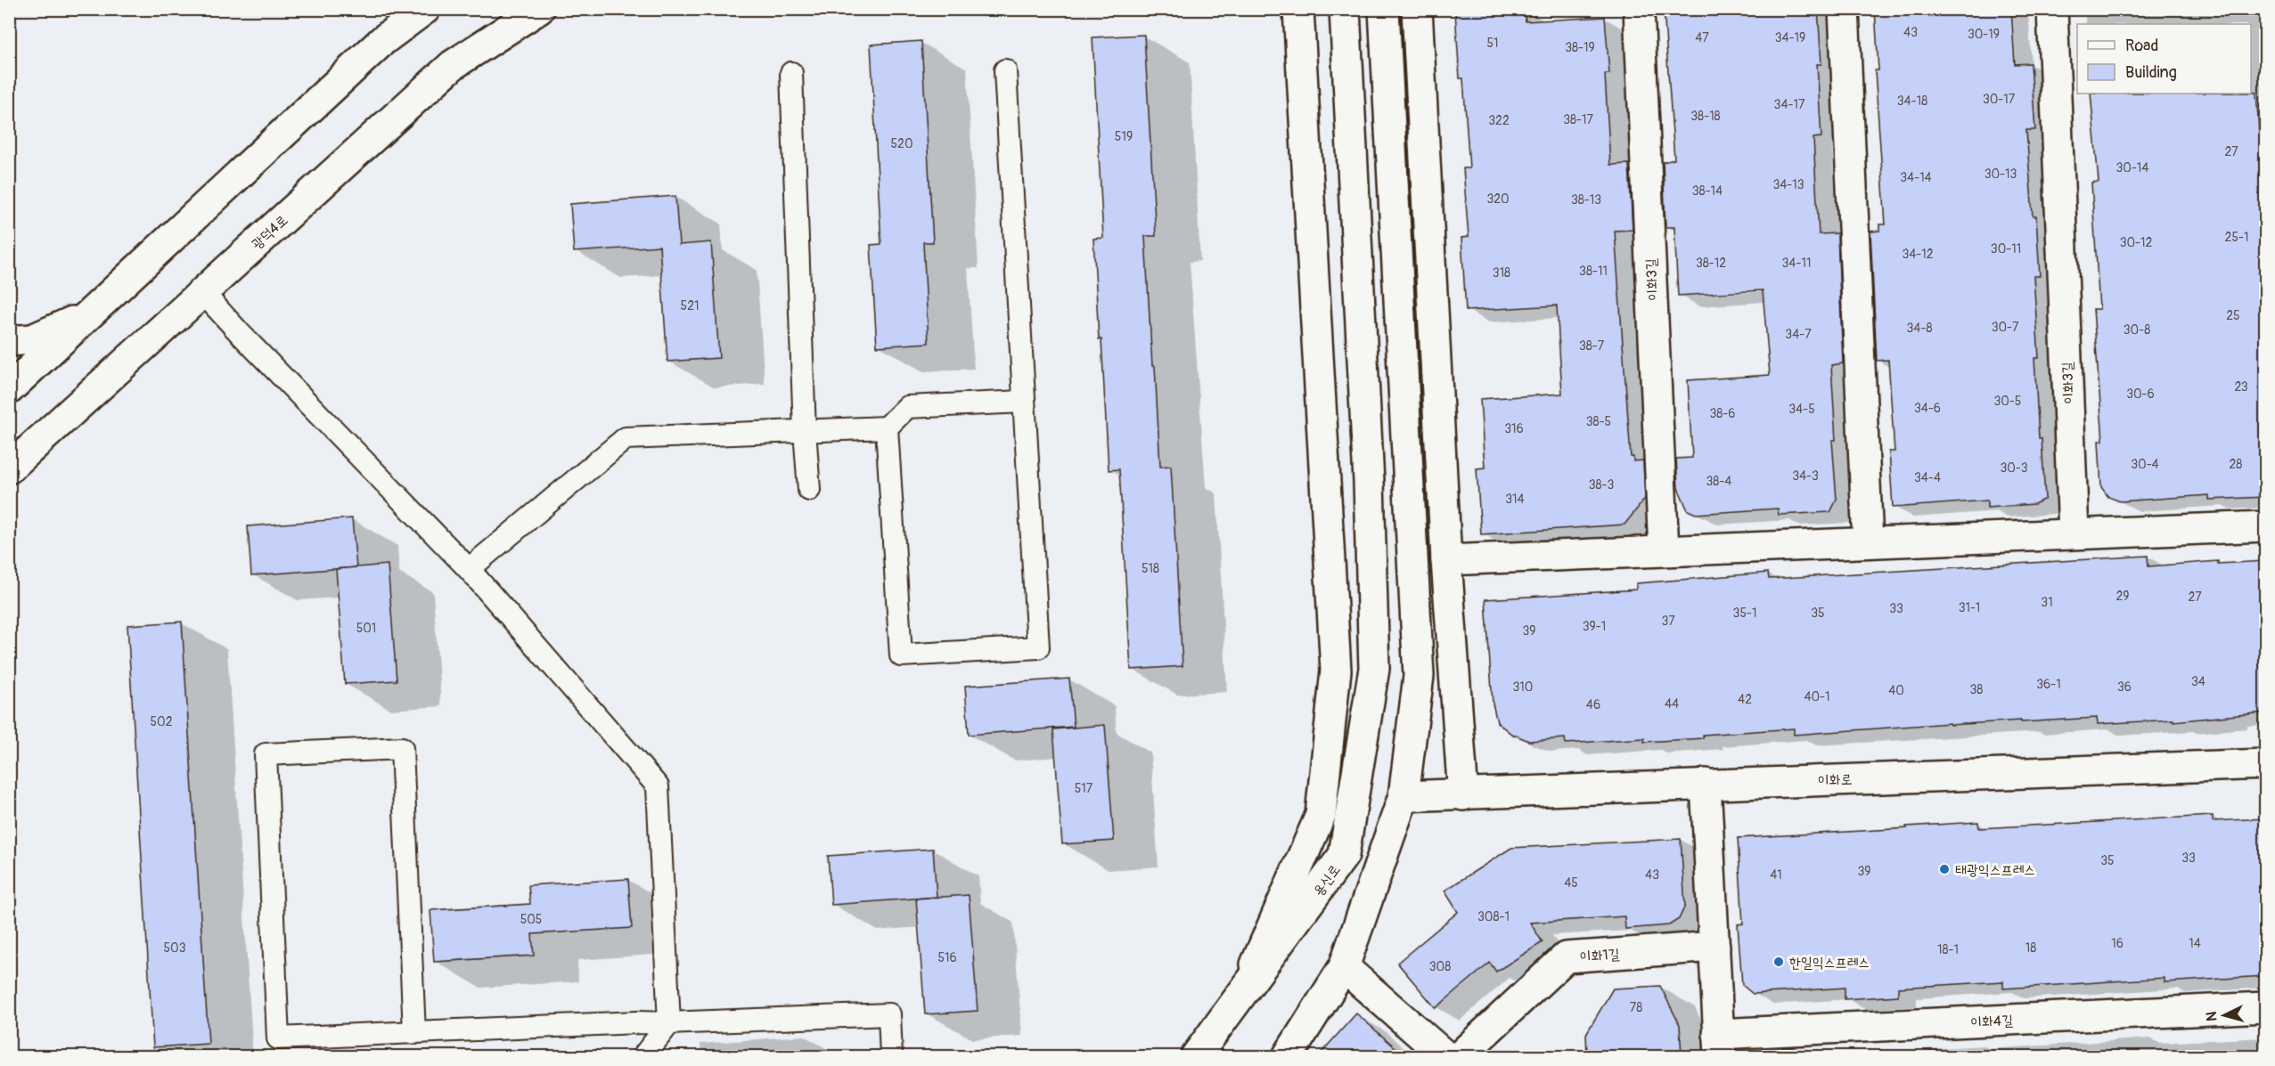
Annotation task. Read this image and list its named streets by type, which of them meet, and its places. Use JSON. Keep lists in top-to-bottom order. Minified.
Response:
{"streets":{"street":["광덕4로","이화3길","이화로","용신로","이화1길","이화4길"]},"places":["태광익스프레스","한일익스프레스"],"house_numbers":["43","30-19","47","34-19","51","38-19","30-17","34-18","34-17","38-18","38-17","322","519","520","27","30-14","30-13","34-14","34-13","38-14","320","38-13","25-1","30-12","30-11","34-12","38-12","34-11","38-11","318","521","25","30-7","34-8","30-8","34-7","38-7","23","30-6","30-5","34-6","34-5","38-6","38-5","316","30-4","28","30-3","34-3","34-4","38-4","38-3","314","518","29","27","31","31-1","33","35-1","35","37","39-1","501","39","34","36-1","310","36","38","40","40-1","42","44","46","502","517","33","35","39","43","41","45","308-1","505","16","14","503","18","18-1","516","308","78"],"legend":["Road","Building"],"north":"left"}
